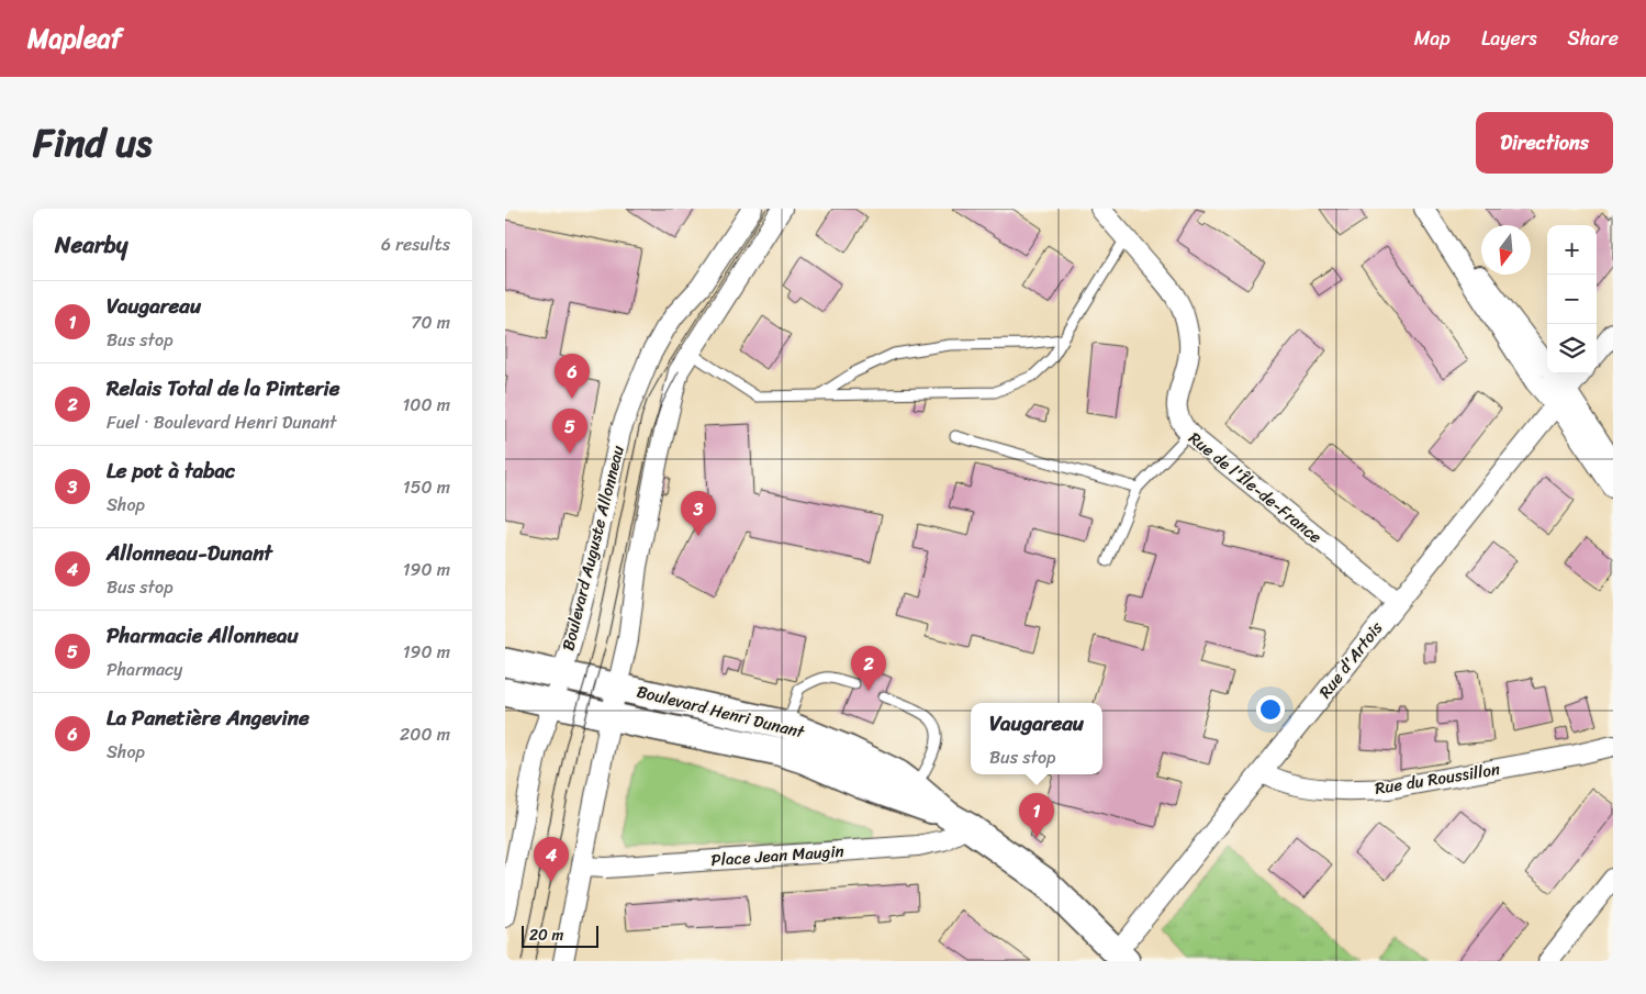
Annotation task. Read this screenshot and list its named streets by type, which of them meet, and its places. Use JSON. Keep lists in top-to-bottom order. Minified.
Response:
{"streets":{"street":["Rue de l'Île-de-France","Boulevard Auguste Allonneau","Rue d'Artois","Boulevard Henri Dunant","Rue du Roussillon","Place Jean Maugin"]},"crossings":[["Rue de l'Île-de-France","Rue d'Artois"],["Boulevard Auguste Allonneau","Boulevard Henri Dunant"],["Rue d'Artois","Boulevard Henri Dunant"],["Rue d'Artois","Rue du Roussillon"],["Boulevard Henri Dunant","Place Jean Maugin"]],"scale_bar":"20 m","north":"bottom","page":{"header":"Mapleaf","nav":["Map","Layers","Share"],"title":"Find us","buttons":"Directions","heading":["Nearby","6 results"],"map_buttons":["+","−"],"list":[{"mark":"1","name":"Vaugareau","note":"Bus stop","value":"70 m"},{"mark":"2","name":"Relais Total de la Pinterie","note":"Fuel · Boulevard Henri Dunant","value":"100 m"},{"mark":"3","name":"Le pot à tabac","note":"Shop","value":"150 m"},{"mark":"4","name":"Allonneau-Dunant","note":"Bus stop","value":"190 m"},{"mark":"5","name":"Pharmacie Allonneau","note":"Pharmacy","value":"190 m"},{"mark":"6","name":"La Panetière Angevine","note":"Shop","value":"200 m"}],"pins":["6","5","3","2","1","4"],"popup":["Vaugareau","Bus stop"],"scale":"20 m"}}
